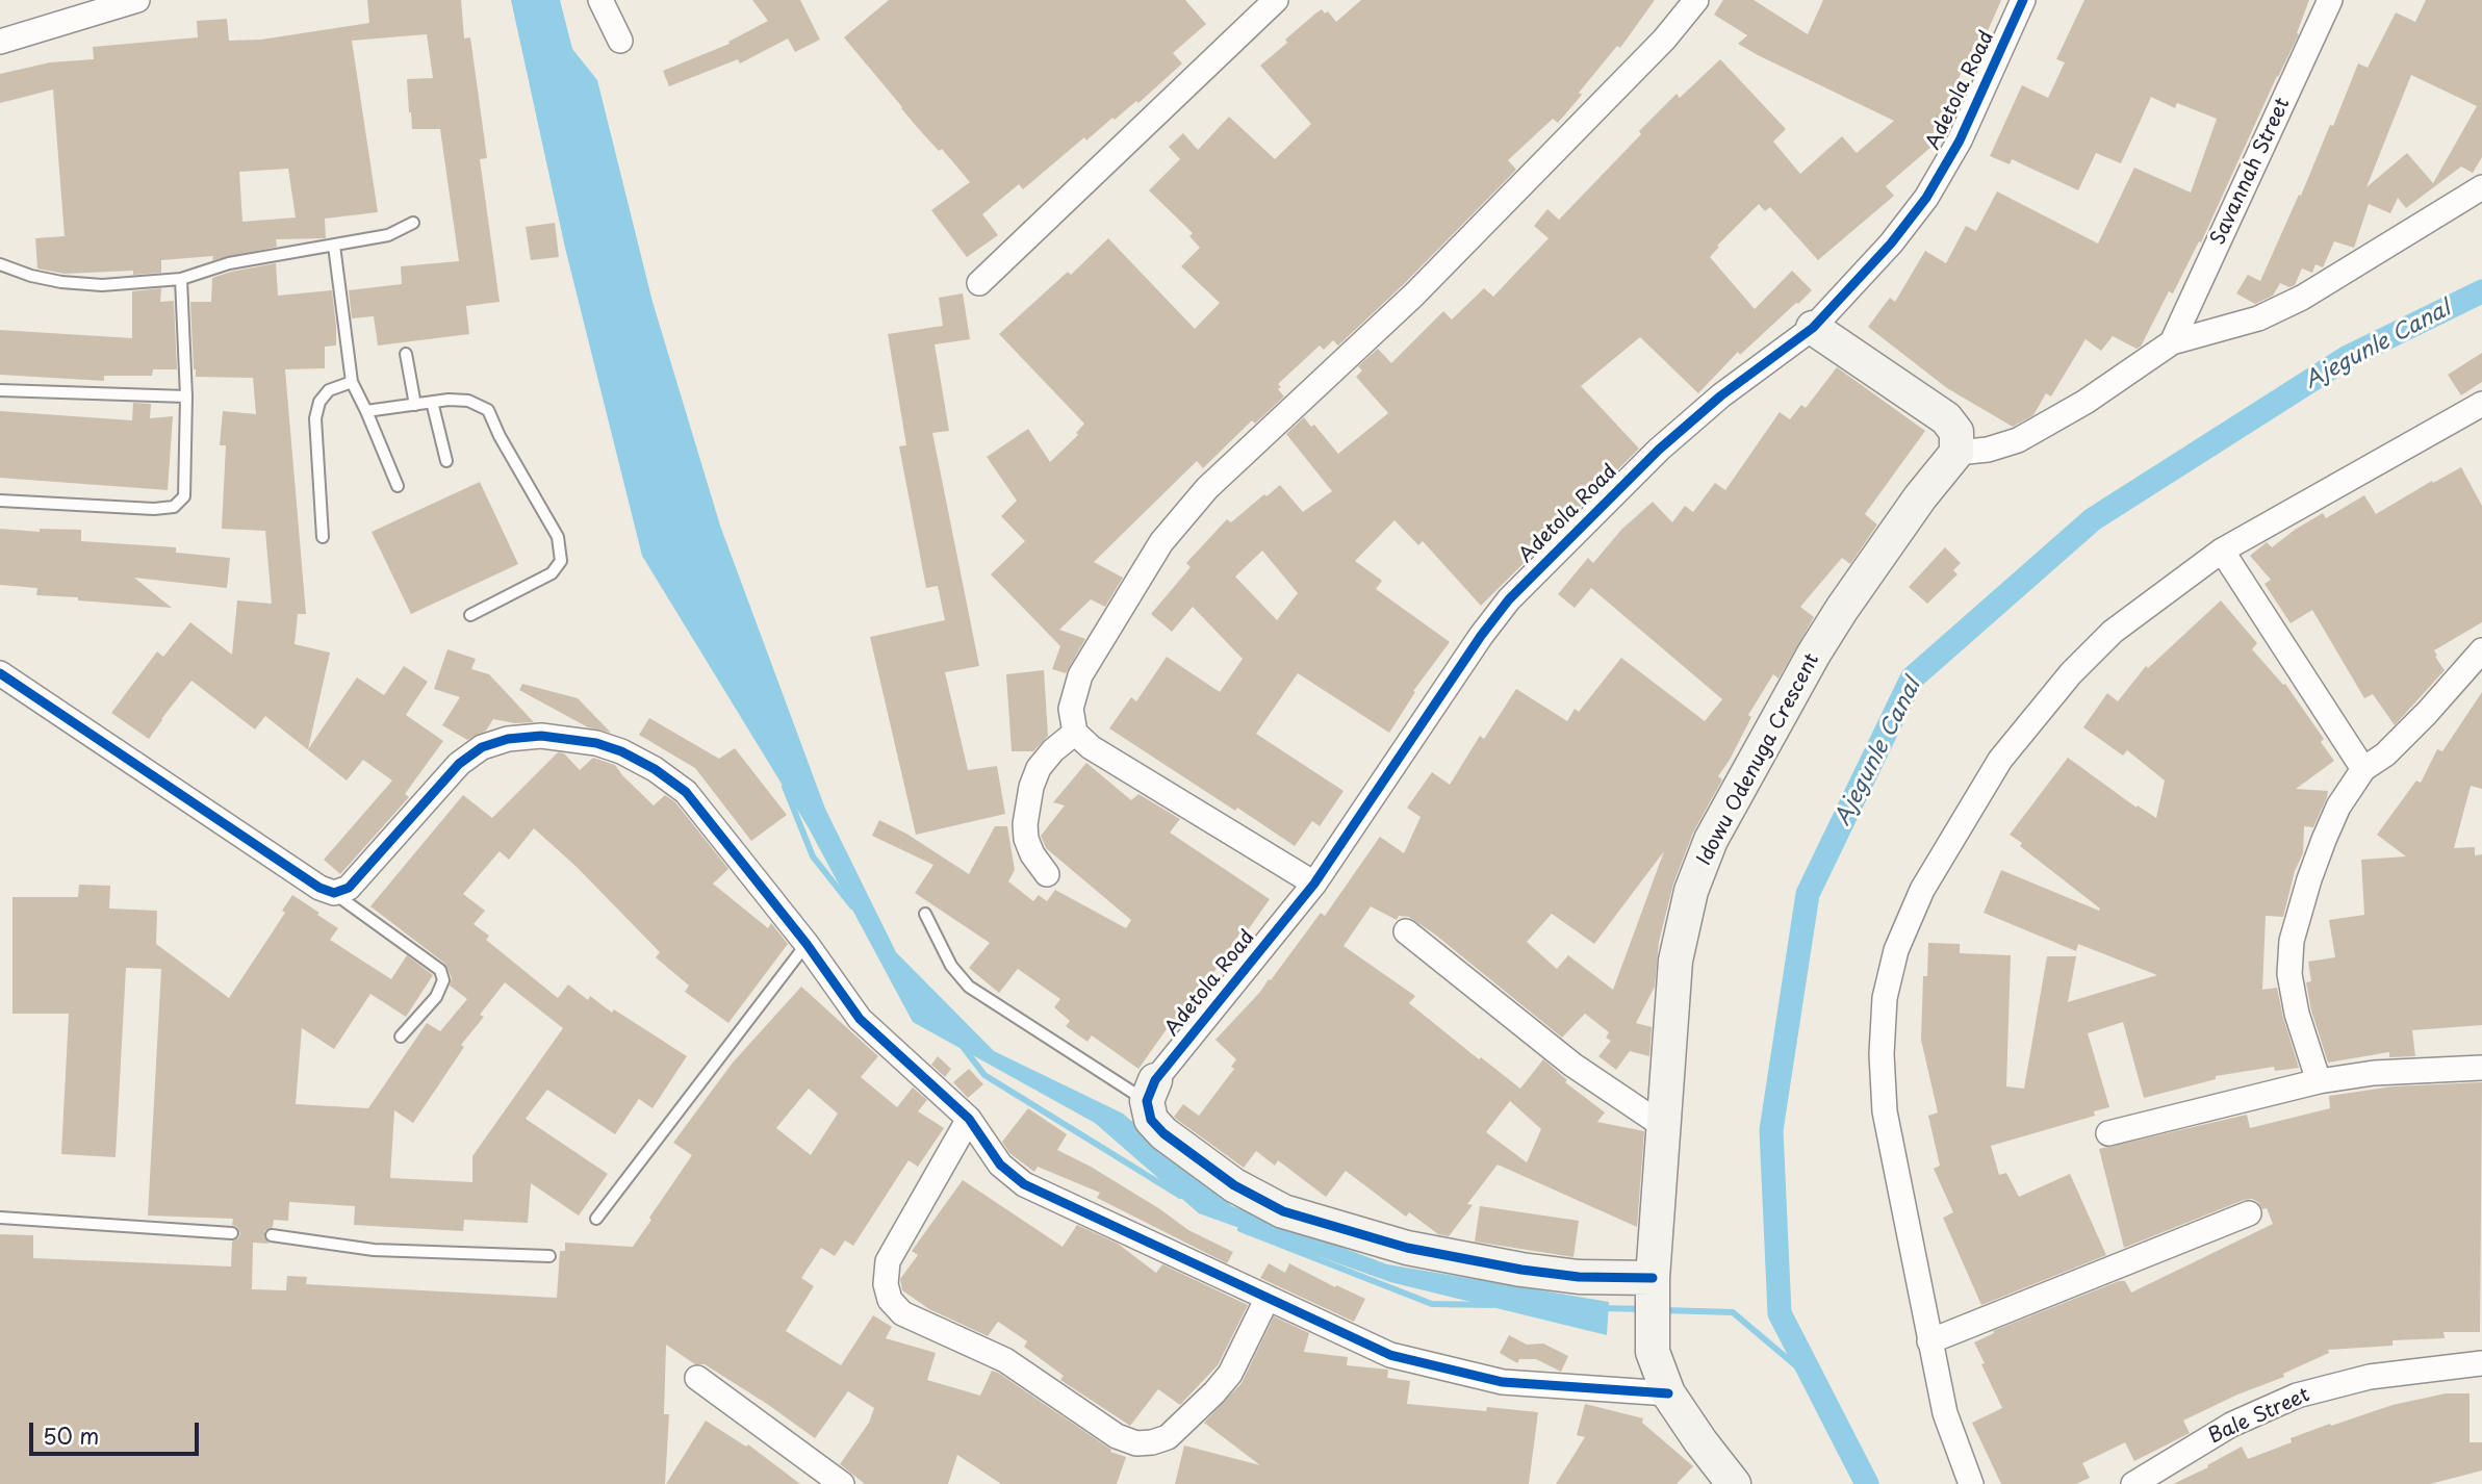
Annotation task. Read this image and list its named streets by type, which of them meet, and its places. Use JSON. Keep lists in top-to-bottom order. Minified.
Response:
{"streets":{"street":["Adetola Road","Savannah Street","Idowu Odenuga Crescent","Bale Street"]},"water":["Ajegunle Canal"],"scale_bar":"50 m"}
